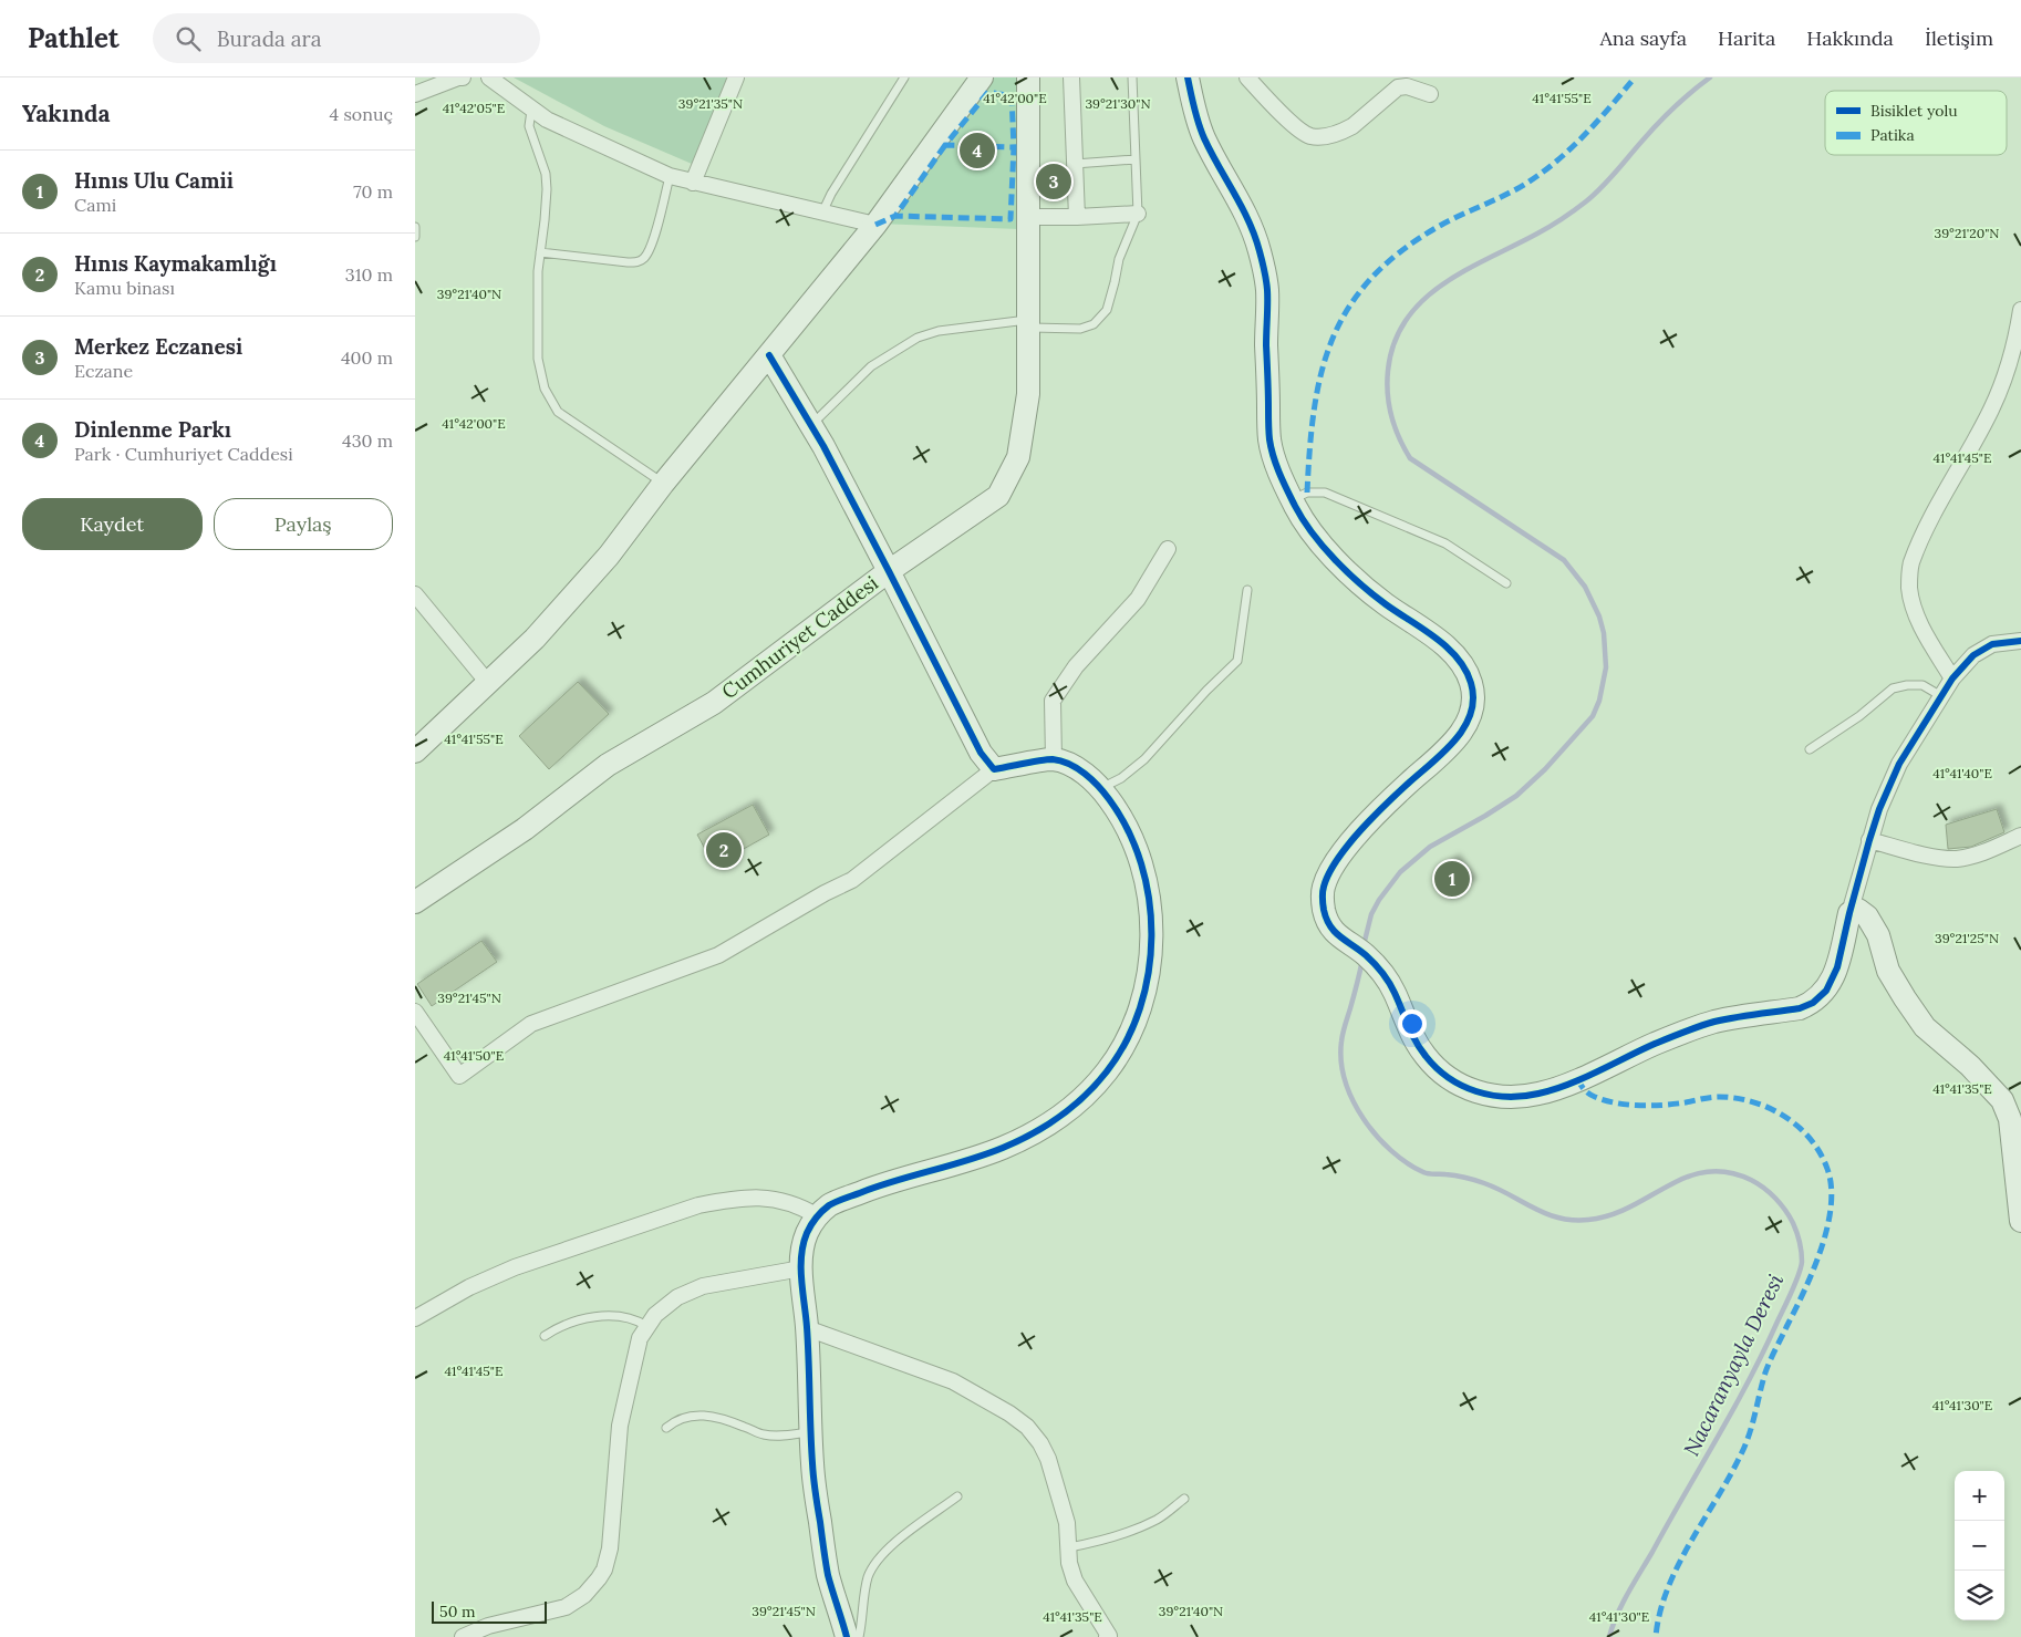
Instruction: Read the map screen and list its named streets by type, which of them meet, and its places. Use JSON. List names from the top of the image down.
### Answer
{
  "streets": {
    "street": ["Cumhuriyet Caddesi"]
  },
  "water": ["Nacaranyayla Deresi"],
  "legend": ["Bisiklet yolu", "Patika"],
  "scale_bar": "50 m",
  "page": {
    "header": "Pathlet",
    "search": "Burada ara",
    "nav": [
      "Ana sayfa",
      "Harita",
      "Hakkında",
      "İletişim"
    ],
    "heading": ["Yakında", "4 sonuç"],
    "pins": [
      "4",
      "3",
      "2",
      "1"
    ],
    "list": [
      {
        "mark": "1",
        "name": "Hınıs Ulu Camii",
        "note": "Cami",
        "value": "70 m"
      },
      {
        "mark": "2",
        "name": "Hınıs Kaymakamlığı",
        "note": "Kamu binası",
        "value": "310 m"
      },
      {
        "mark": "3",
        "name": "Merkez Eczanesi",
        "note": "Eczane",
        "value": "400 m"
      },
      {
        "mark": "4",
        "name": "Dinlenme Parkı",
        "note": "Park · Cumhuriyet Caddesi",
        "value": "430 m"
      }
    ],
    "buttons": ["Kaydet", "Paylaş"],
    "map_buttons": ["+", "−"],
    "scale": "50 m"
  },
  "coordinates": [
    "41°42'00\"E",
    "41°41'55\"E",
    "39°21'35\"N",
    "39°21'30\"N",
    "41°42'05\"E",
    "39°21'20\"N",
    "39°21'40\"N",
    "41°41'45\"E",
    "41°41'40\"E",
    "39°21'25\"N",
    "39°21'45\"N",
    "41°41'50\"E",
    "41°41'35\"E",
    "41°41'30\"E"
  ]
}
